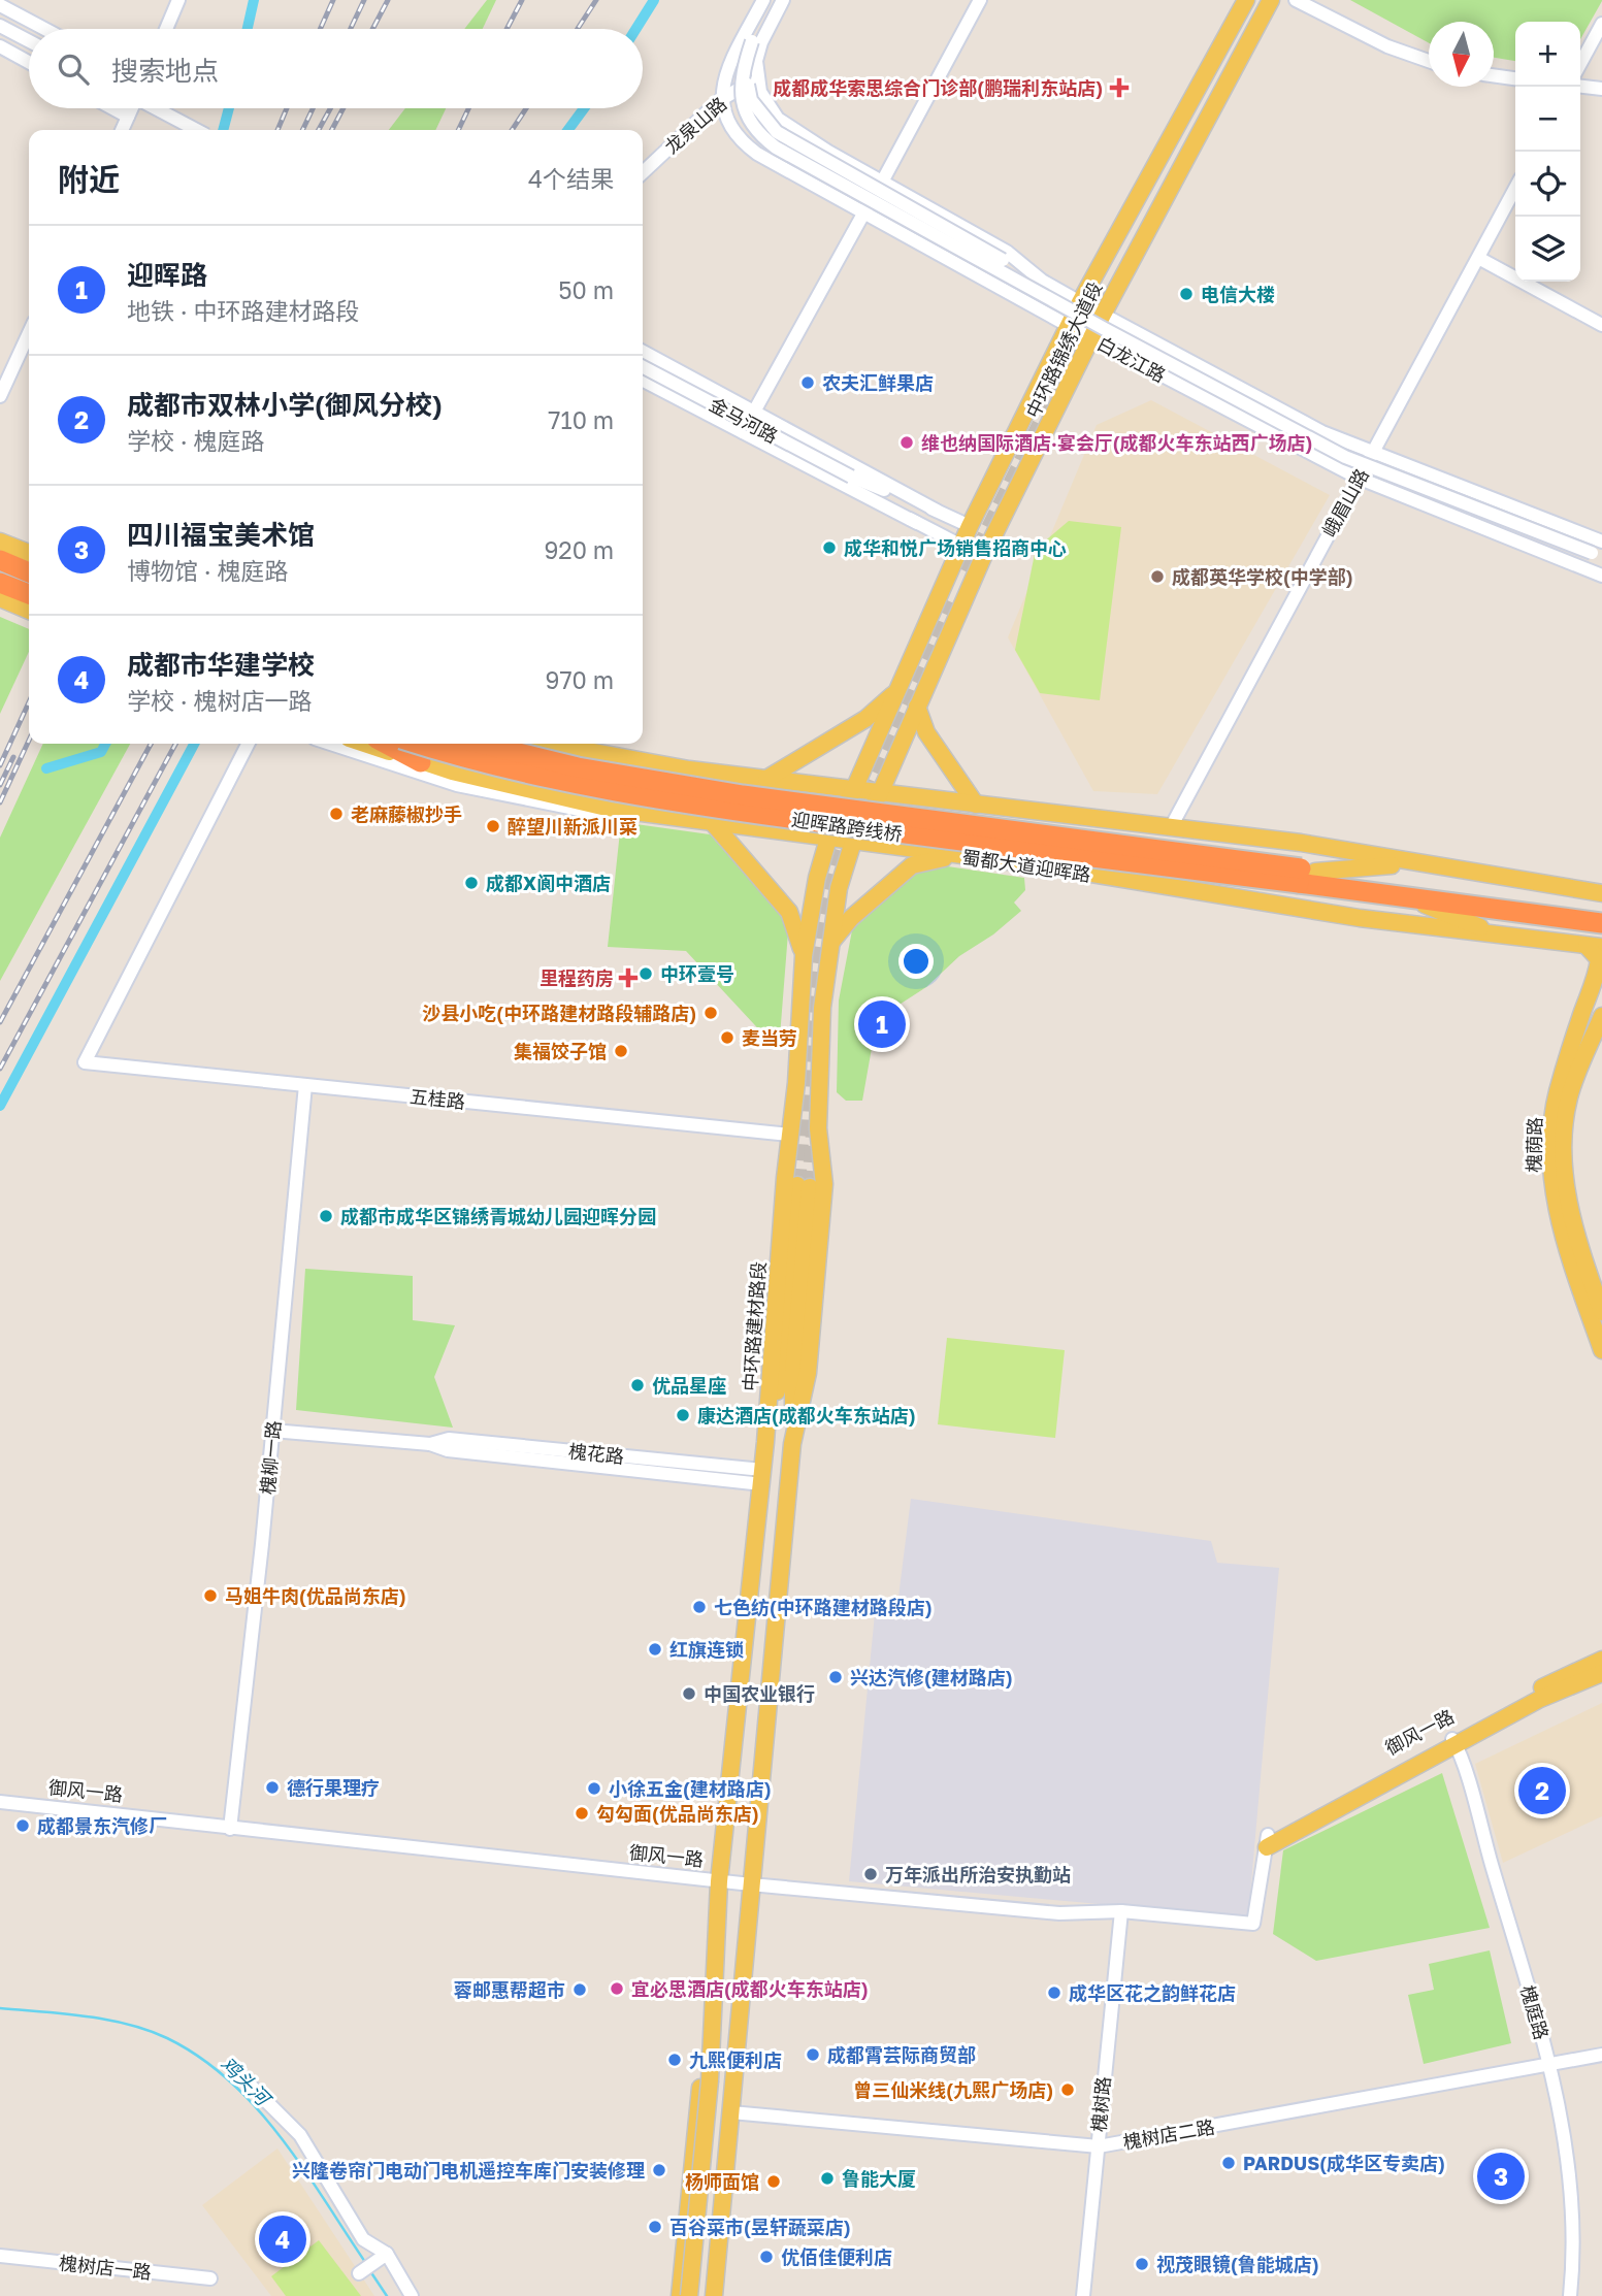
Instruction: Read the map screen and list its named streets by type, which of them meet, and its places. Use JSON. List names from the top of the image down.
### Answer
{
  "streets": {
    "highway": ["迎晖路跨线桥"],
    "main road": [
      "中环路锦绣大道段",
      "蜀都大道迎晖路",
      "槐荫路",
      "中环路建材路段",
      "御风一路"
    ],
    "street": [
      "龙泉山路",
      "白龙江路",
      "金马河路",
      "峨眉山路",
      "五桂路",
      "槐花路",
      "槐柳一路",
      "槐庭路",
      "槐树路",
      "槐树店二路",
      "槐树店一路"
    ]
  },
  "crossings": [
    ["龙泉山路", "白龙江路"],
    ["中环路锦绣大道段", "白龙江路"],
    ["中环路锦绣大道段", "蜀都大道迎晖路"],
    ["中环路锦绣大道段", "中环路建材路段"],
    ["白龙江路", "峨眉山路"],
    ["蜀都大道迎晖路", "槐荫路"],
    ["蜀都大道迎晖路", "中环路建材路段"],
    ["五桂路", "中环路建材路段"],
    ["五桂路", "槐柳一路"],
    ["中环路建材路段", "槐花路"],
    ["中环路建材路段", "御风一路"],
    ["槐花路", "槐柳一路"],
    ["槐柳一路", "御风一路"],
    ["御风一路", "槐庭路"],
    ["御风一路", "槐树路"],
    ["槐庭路", "槐树店二路"],
    ["槐树路", "槐树店二路"]
  ],
  "water": ["鸡头河"],
  "places": {
    "health": ["成都成华索思综合门诊部(鹏瑞利东站店)", "里程药房"],
    "other": [
      "电信大楼",
      "农夫汇鲜果店",
      "维也纳国际酒店·宴会厅(成都火车东站西广场店)",
      "成华和悦广场销售招商中心",
      "成都英华学校(中学部)",
      "老麻藤椒抄手",
      "醉望川新派川菜",
      "成都X阆中酒店",
      "中环壹号",
      "沙县小吃(中环路建材路段辅路店)",
      "麦当劳",
      "集福饺子馆",
      "成都市成华区锦绣青城幼儿园迎晖分园",
      "优品星座",
      "康达酒店(成都火车东站店)",
      "马姐牛肉(优品尚东店)",
      "七色纺(中环路建材路段店)",
      "红旗连锁",
      "兴达汽修(建材路店)",
      "中国农业银行",
      "德行果理疗",
      "小徐五金(建材路店)",
      "勾勾面(优品尚东店)",
      "成都景东汽修厂",
      "万年派出所治安执勤站",
      "宜必思酒店(成都火车东站店)",
      "蓉邮惠帮超市",
      "成华区花之韵鲜花店",
      "成都霄芸际商贸部",
      "九熙便利店",
      "曾三仙米线(九熙广场店)",
      "PARDUS(成华区专卖店)",
      "兴隆卷帘门电动门电机遥控车库门安装修理",
      "鲁能大厦",
      "杨师面馆",
      "百谷菜市(昱轩蔬菜店)",
      "优佰佳便利店",
      "视茂眼镜(鲁能城店)"
    ]
  },
  "north": "bottom",
  "page": {
    "map_buttons": ["+", "−"],
    "search": "搜索地点",
    "heading": ["附近", "4个结果"],
    "list": [
      {
        "mark": "1",
        "name": "迎晖路",
        "note": "地铁 · 中环路建材路段",
        "value": "50 m"
      },
      {
        "mark": "2",
        "name": "成都市双林小学(御风分校)",
        "note": "学校 · 槐庭路",
        "value": "710 m"
      },
      {
        "mark": "3",
        "name": "四川福宝美术馆",
        "note": "博物馆 · 槐庭路",
        "value": "920 m"
      },
      {
        "mark": "4",
        "name": "成都市华建学校",
        "note": "学校 · 槐树店一路",
        "value": "970 m"
      }
    ],
    "pins": [
      "1",
      "2",
      "3",
      "4"
    ]
  }
}
